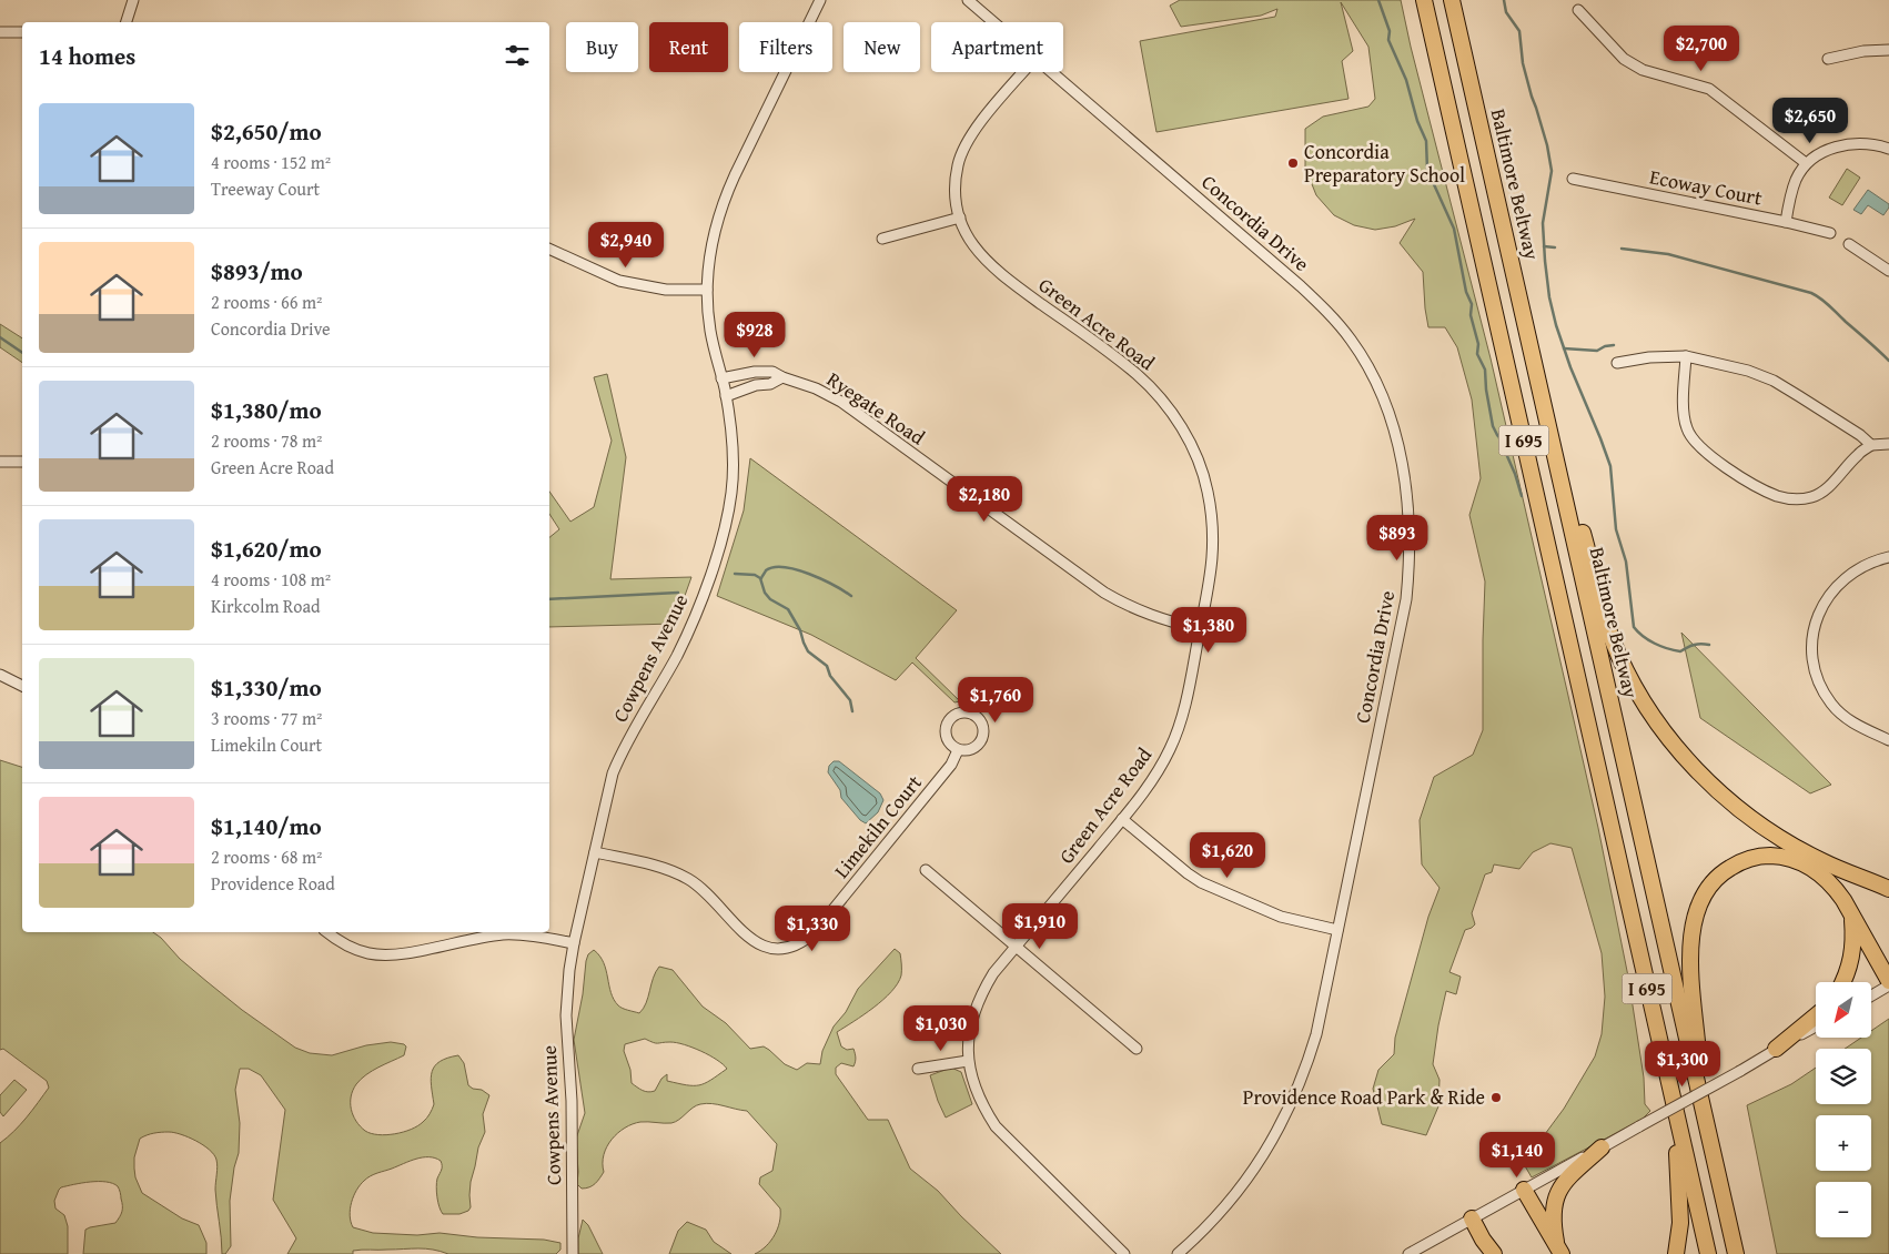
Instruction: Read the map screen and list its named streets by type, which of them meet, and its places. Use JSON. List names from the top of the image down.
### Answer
{
  "streets": {
    "highway": ["Baltimore Beltway", "I 695"],
    "street": [
      "Ecoway Court",
      "Concordia Drive",
      "Green Acre Road",
      "Ryegate Road",
      "Cowpens Avenue",
      "Limekiln Court"
    ]
  },
  "crossings": [
    ["Green Acre Road", "Ryegate Road"],
    ["Ryegate Road", "Cowpens Avenue"],
    ["Cowpens Avenue", "Limekiln Court"]
  ],
  "places": ["Concordia Preparatory School", "Providence Road Park & Ride"],
  "north": "bottom left",
  "page": {
    "chip": [
      "Buy",
      "Rent",
      "Filters",
      "New",
      "Apartment"
    ],
    "heading": "14 homes",
    "price": [
      "$2,700",
      "$2,650",
      "$2,940",
      "$928",
      "$2,180",
      "$893",
      "$1,380",
      "$1,760",
      "$1,620",
      "$1,910",
      "$1,330",
      "$1,030",
      "$1,300",
      "$1,140"
    ],
    "list": [
      {
        "name": "$2,650/mo",
        "note": "4 rooms · 152 m² · Treeway Court"
      },
      {
        "name": "$893/mo",
        "note": "2 rooms · 66 m² · Concordia Drive"
      },
      {
        "name": "$1,380/mo",
        "note": "2 rooms · 78 m² · Green Acre Road"
      },
      {
        "name": "$1,620/mo",
        "note": "4 rooms · 108 m² · Kirkcolm Road"
      },
      {
        "name": "$1,330/mo",
        "note": "3 rooms · 77 m² · Limekiln Court"
      },
      {
        "name": "$1,140/mo",
        "note": "2 rooms · 68 m² · Providence Road"
      }
    ],
    "map_buttons": ["+", "−"]
  }
}
